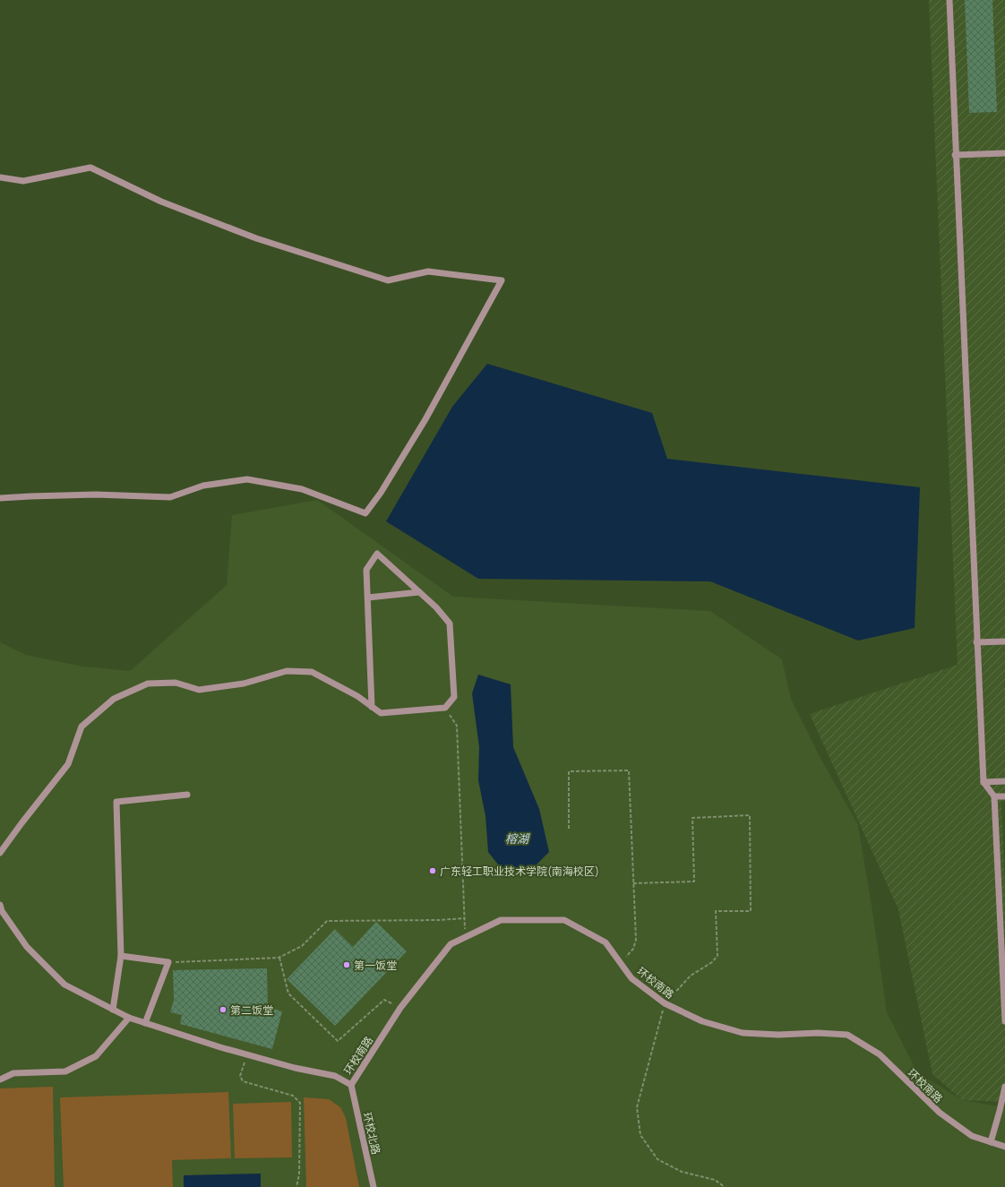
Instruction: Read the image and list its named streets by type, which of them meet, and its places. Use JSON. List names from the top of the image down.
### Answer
{
  "streets": {
    "street": ["环校南路", "环校北路"]
  },
  "crossings": [
    ["环校南路", "环校北路"]
  ],
  "water": ["榕湖"],
  "places": ["广东轻工职业技术学院(南海校区)", "第一饭堂", "第二饭堂"]
}
